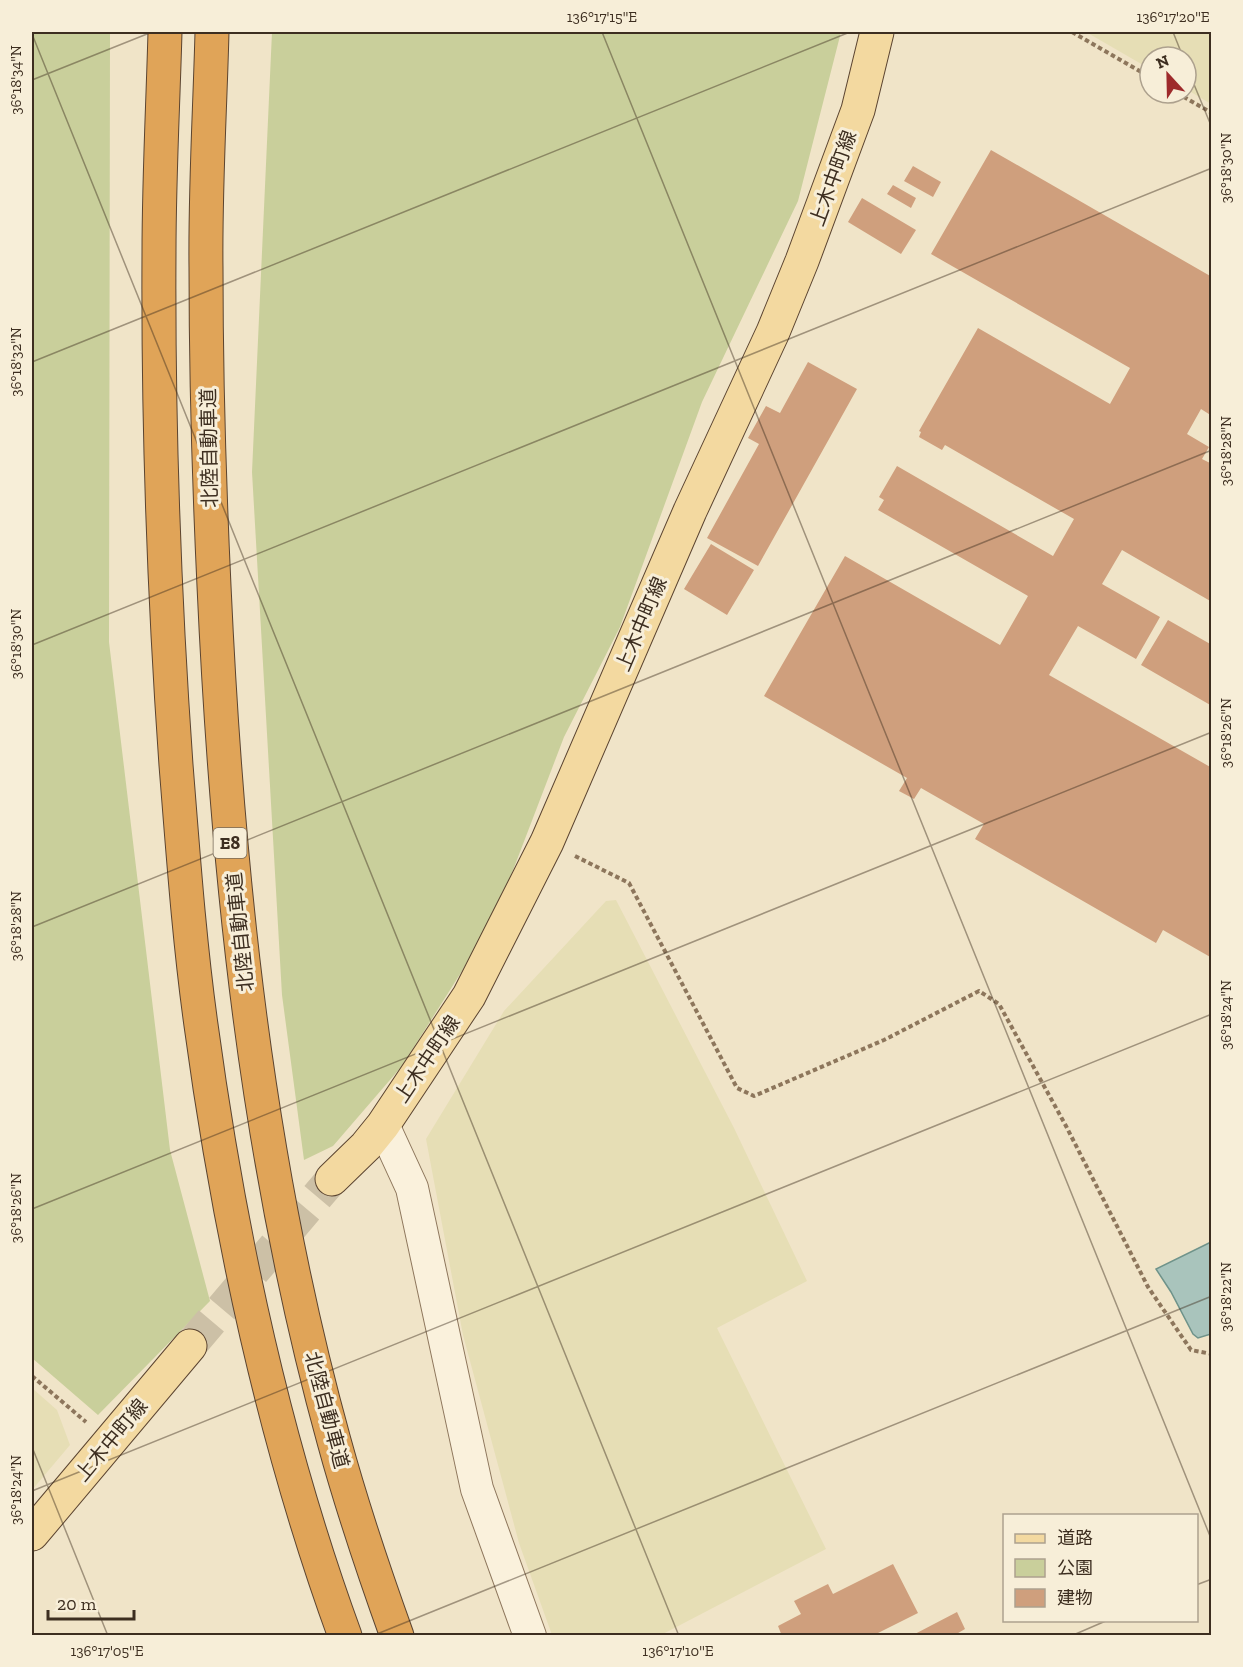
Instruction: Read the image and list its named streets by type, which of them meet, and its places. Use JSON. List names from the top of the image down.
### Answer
{
  "streets": {
    "highway": ["北陸自動車道", "E8"],
    "main road": ["上木中町線"]
  },
  "legend": ["道路", "公園", "建物"],
  "scale_bar": "20 m",
  "north": "top",
  "coordinates": [
    "136°17'15\"E",
    "136°17'20\"E",
    "36°18'34\"N",
    "36°18'30\"N",
    "36°18'32\"N",
    "36°18'28\"N",
    "36°18'26\"N",
    "36°18'24\"N",
    "36°18'22\"N",
    "136°17'05\"E",
    "136°17'10\"E"
  ]
}
